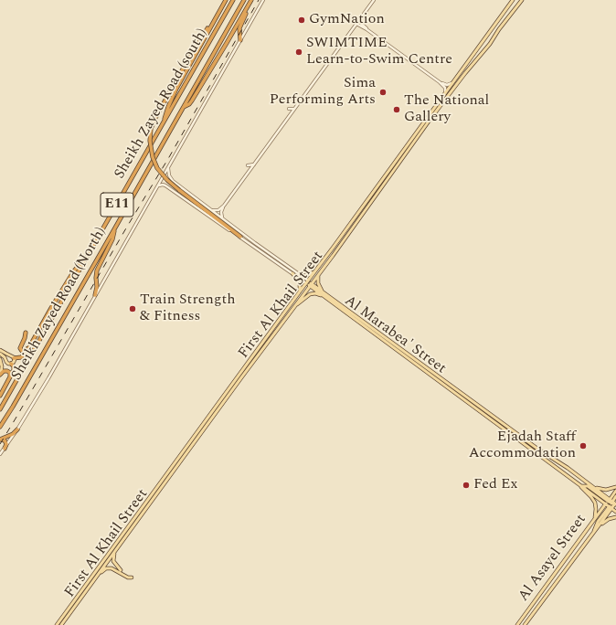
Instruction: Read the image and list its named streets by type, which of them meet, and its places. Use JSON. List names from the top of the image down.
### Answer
{
  "streets": {
    "highway": ["Sheikh Zayed Road (south)", "E11", "Sheikh Zayed Road (North)"],
    "main road": ["First Al Khail Street", "Al Marabea' Street", "Al Asayel Street"]
  },
  "crossings": [
    ["First Al Khail Street", "Al Marabea' Street"],
    ["Al Marabea' Street", "Al Asayel Street"]
  ],
  "places": [
    "GymNation",
    "SWIMTIME Learn-to-Swim Centre",
    "Sima Performing Arts",
    "The National Gallery",
    "Train Strength & Fitness",
    "Ejadah Staff Accommodation",
    "Fed Ex"
  ]
}
